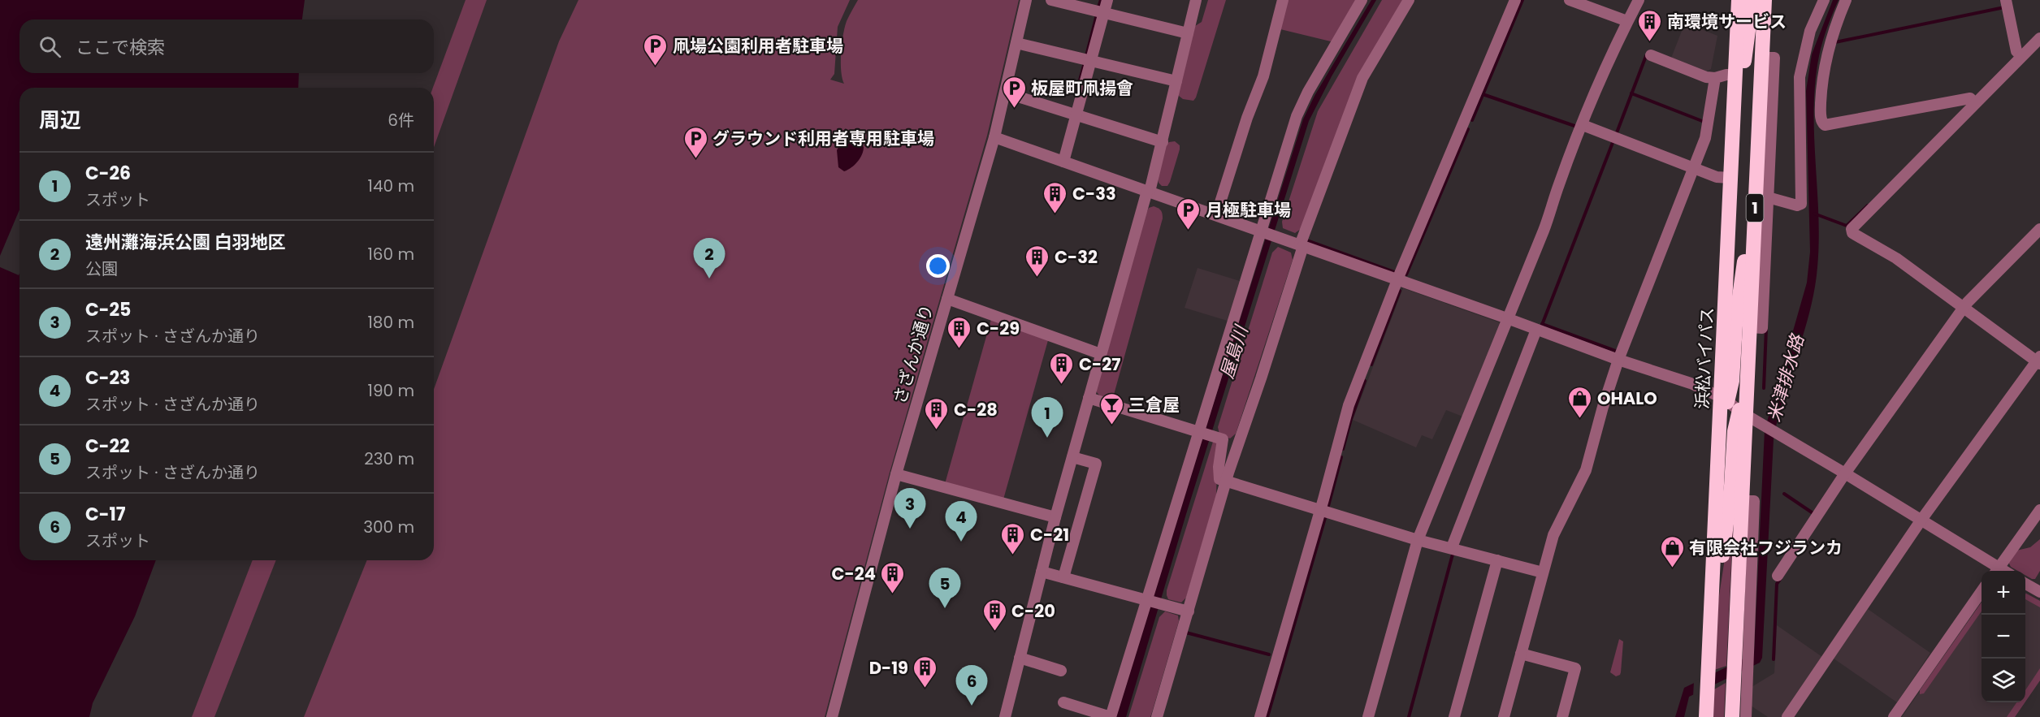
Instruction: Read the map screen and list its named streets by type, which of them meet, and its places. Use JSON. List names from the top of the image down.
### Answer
{
  "streets": {
    "highway": ["1", "浜松バイパス"],
    "street": ["さざんか通り"]
  },
  "water": ["屋島川", "米津排水路"],
  "places": {
    "building": [
      "南環境サービス",
      "C-33",
      "C-32",
      "C-29",
      "C-27",
      "C-28",
      "C-21",
      "C-24",
      "C-20",
      "D-19"
    ],
    "parking": [
      "凧場公園利用者駐車場",
      "板屋町凧揚會",
      "グラウンド利用者専用駐車場",
      "月極駐車場"
    ],
    "shop": ["OHALO", "有限会社フジランカ"],
    "bar": ["三倉屋"]
  },
  "page": {
    "search": "ここで検索",
    "heading": ["周辺", "6件"],
    "list": [
      {
        "mark": "1",
        "name": "C-26",
        "note": "スポット",
        "value": "140 m"
      },
      {
        "mark": "2",
        "name": "遠州灘海浜公園 白羽地区",
        "note": "公園",
        "value": "160 m"
      },
      {
        "mark": "3",
        "name": "C-25",
        "note": "スポット · さざんか通り",
        "value": "180 m"
      },
      {
        "mark": "4",
        "name": "C-23",
        "note": "スポット · さざんか通り",
        "value": "190 m"
      },
      {
        "mark": "5",
        "name": "C-22",
        "note": "スポット · さざんか通り",
        "value": "230 m"
      },
      {
        "mark": "6",
        "name": "C-17",
        "note": "スポット",
        "value": "300 m"
      }
    ],
    "pins": [
      "2",
      "1",
      "3",
      "4",
      "5",
      "6"
    ],
    "map_buttons": ["+", "−"]
  }
}
